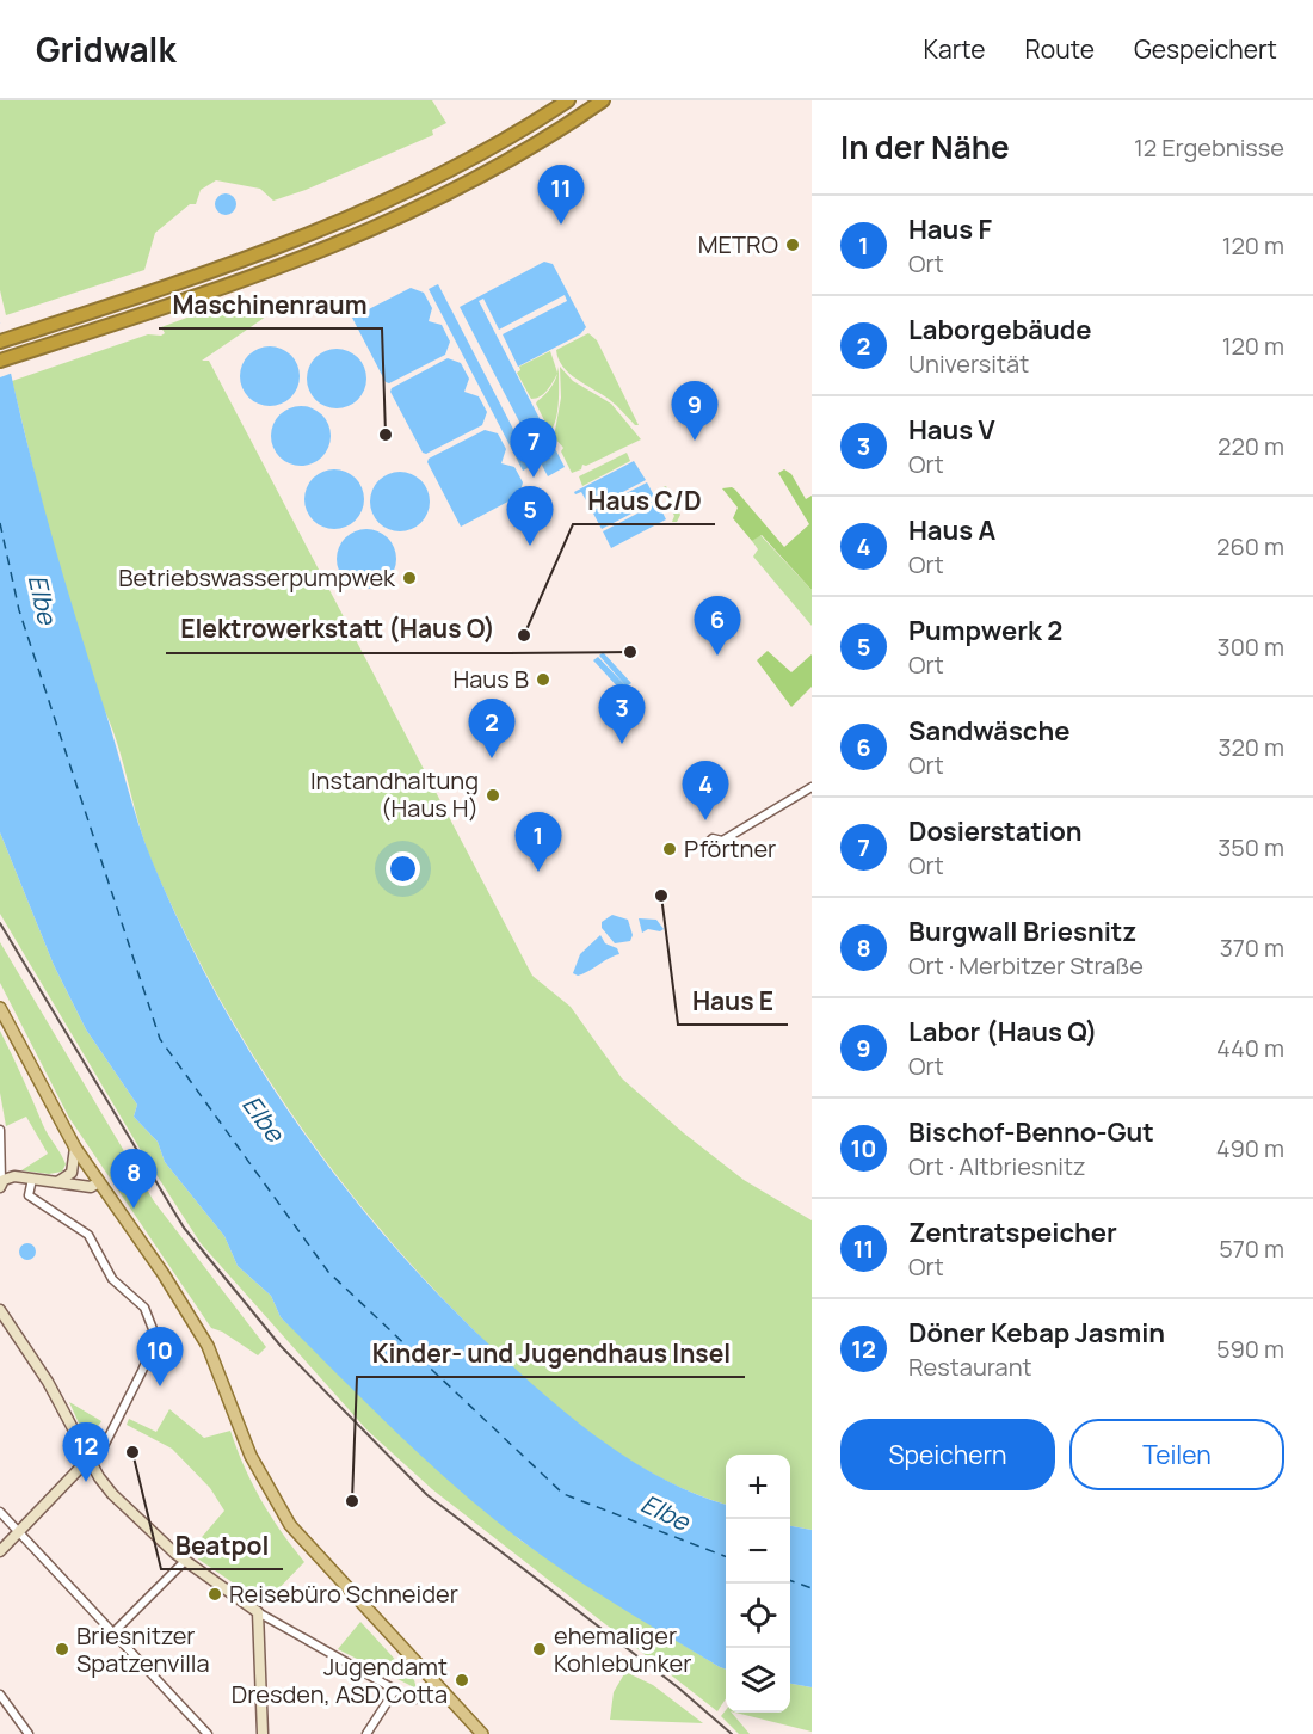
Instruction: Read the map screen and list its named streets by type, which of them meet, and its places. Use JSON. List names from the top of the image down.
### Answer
{
  "water": ["Elbe"],
  "places": [
    "METRO",
    "Maschinenraum",
    "Betriebswasserpumpwek",
    "Haus C/D",
    "Elektrowerkstatt (Haus O)",
    "Haus B",
    "Instandhaltung (Haus H)",
    "Pförtner",
    "Haus E",
    "Beatpol",
    "Kinder- und Jugendhaus Insel",
    "Reisebüro Schneider",
    "Briesnitzer Spatzenvilla",
    "ehemaliger Kohlebunker",
    "Jugendamt Dresden, ASD Cotta"
  ],
  "page": {
    "header": "Gridwalk",
    "nav": ["Karte", "Route", "Gespeichert"],
    "heading": ["In der Nähe", "12 Ergebnisse"],
    "pins": [
      "11",
      "9",
      "7",
      "5",
      "6",
      "3",
      "2",
      "4",
      "1",
      "8",
      "10",
      "12"
    ],
    "list": [
      {
        "mark": "1",
        "name": "Haus F",
        "note": "Ort",
        "value": "120 m"
      },
      {
        "mark": "2",
        "name": "Laborgebäude",
        "note": "Universität",
        "value": "120 m"
      },
      {
        "mark": "3",
        "name": "Haus V",
        "note": "Ort",
        "value": "220 m"
      },
      {
        "mark": "4",
        "name": "Haus A",
        "note": "Ort",
        "value": "260 m"
      },
      {
        "mark": "5",
        "name": "Pumpwerk 2",
        "note": "Ort",
        "value": "300 m"
      },
      {
        "mark": "6",
        "name": "Sandwäsche",
        "note": "Ort",
        "value": "320 m"
      },
      {
        "mark": "7",
        "name": "Dosierstation",
        "note": "Ort",
        "value": "350 m"
      },
      {
        "mark": "8",
        "name": "Burgwall Briesnitz",
        "note": "Ort · Merbitzer Straße",
        "value": "370 m"
      },
      {
        "mark": "9",
        "name": "Labor (Haus Q)",
        "note": "Ort",
        "value": "440 m"
      },
      {
        "mark": "10",
        "name": "Bischof-Benno-Gut",
        "note": "Ort · Altbriesnitz",
        "value": "490 m"
      },
      {
        "mark": "11",
        "name": "Zentratspeicher",
        "note": "Ort",
        "value": "570 m"
      },
      {
        "mark": "12",
        "name": "Döner Kebap Jasmin",
        "note": "Restaurant",
        "value": "590 m"
      }
    ],
    "buttons": ["Speichern", "Teilen"],
    "map_buttons": ["+", "−"]
  }
}
